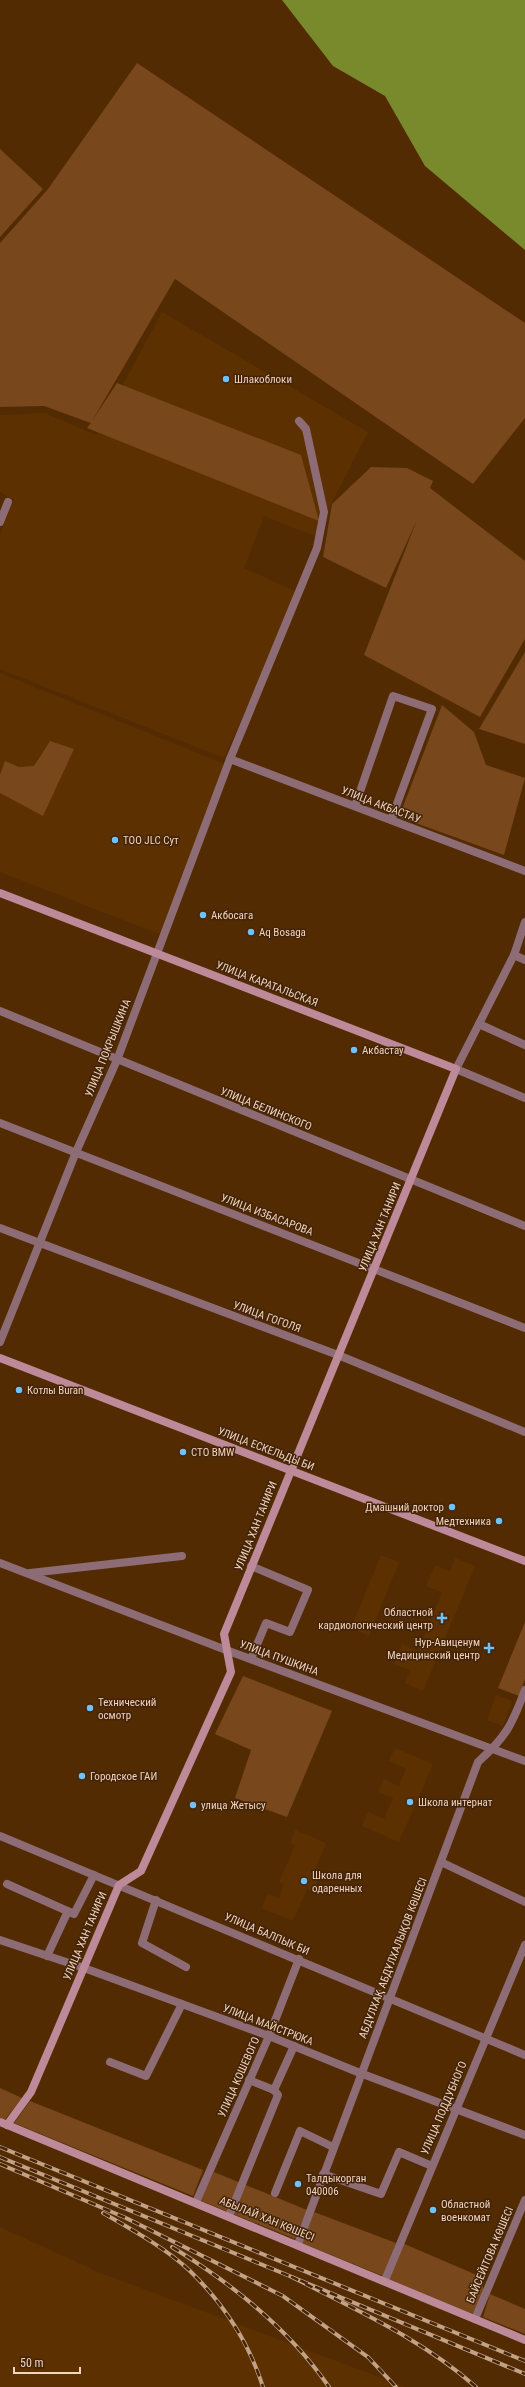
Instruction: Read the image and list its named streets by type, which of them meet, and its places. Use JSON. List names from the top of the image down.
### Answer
{
  "streets": {
    "street": [
      "УЛИЦА АКБАСТАУ",
      "УЛИЦА КАРАТАЛЬСКАЯ",
      "УЛИЦА ПОКРЫШКИНА",
      "УЛИЦА БЕЛИНСКОГО",
      "УЛИЦА ИЗБАСАРОВА",
      "УЛИЦА ХАН ТАНИРИ",
      "УЛИЦА ГОГОЛЯ",
      "УЛИЦА ЕСКЕЛЬДЫ БИ",
      "УЛИЦА ПУШКИНА",
      "УЛИЦА БАЛПЫК БИ",
      "АБДҰЛХАҚ АБДҰЛХАЛЫҚОВ КӨШЕСІ",
      "УЛИЦА МАЙСТРЮКА",
      "УЛИЦА КОШЕВОГО",
      "УЛИЦА ПОДДУБНОГО",
      "АБЫЛАЙ ХАН КӨШЕСІ",
      "БАЙСЕЙІТОВА КӨШЕСІ"
    ]
  },
  "crossings": [
    ["УЛИЦА АКБАСТАУ", "УЛИЦА ПОКРЫШКИНА"],
    ["УЛИЦА КАРАТАЛЬСКАЯ", "УЛИЦА ПОКРЫШКИНА"],
    ["УЛИЦА КАРАТАЛЬСКАЯ", "УЛИЦА ХАН ТАНИРИ"],
    ["УЛИЦА ПОКРЫШКИНА", "УЛИЦА БЕЛИНСКОГО"],
    ["УЛИЦА ПОКРЫШКИНА", "УЛИЦА ИЗБАСАРОВА"],
    ["УЛИЦА ПОКРЫШКИНА", "УЛИЦА ГОГОЛЯ"],
    ["УЛИЦА БЕЛИНСКОГО", "УЛИЦА ХАН ТАНИРИ"],
    ["УЛИЦА ИЗБАСАРОВА", "УЛИЦА ХАН ТАНИРИ"],
    ["УЛИЦА ХАН ТАНИРИ", "УЛИЦА ГОГОЛЯ"],
    ["УЛИЦА ХАН ТАНИРИ", "УЛИЦА ЕСКЕЛЬДЫ БИ"],
    ["УЛИЦА ХАН ТАНИРИ", "УЛИЦА ПУШКИНА"],
    ["УЛИЦА ХАН ТАНИРИ", "УЛИЦА БАЛПЫК БИ"],
    ["УЛИЦА ХАН ТАНИРИ", "УЛИЦА МАЙСТРЮКА"],
    ["УЛИЦА ХАН ТАНИРИ", "АБЫЛАЙ ХАН КӨШЕСІ"],
    ["УЛИЦА ПУШКИНА", "АБДҰЛХАҚ АБДҰЛХАЛЫҚОВ КӨШЕСІ"],
    ["УЛИЦА БАЛПЫК БИ", "АБДҰЛХАҚ АБДҰЛХАЛЫҚОВ КӨШЕСІ"],
    ["УЛИЦА БАЛПЫК БИ", "УЛИЦА КОШЕВОГО"],
    ["УЛИЦА БАЛПЫК БИ", "УЛИЦА ПОДДУБНОГО"],
    ["АБДҰЛХАҚ АБДҰЛХАЛЫҚОВ КӨШЕСІ", "УЛИЦА МАЙСТРЮКА"],
    ["АБДҰЛХАҚ АБДҰЛХАЛЫҚОВ КӨШЕСІ", "АБЫЛАЙ ХАН КӨШЕСІ"],
    ["УЛИЦА МАЙСТРЮКА", "УЛИЦА КОШЕВОГО"],
    ["УЛИЦА МАЙСТРЮКА", "УЛИЦА ПОДДУБНОГО"],
    ["УЛИЦА КОШЕВОГО", "АБЫЛАЙ ХАН КӨШЕСІ"],
    ["УЛИЦА ПОДДУБНОГО", "АБЫЛАЙ ХАН КӨШЕСІ"],
    ["АБЫЛАЙ ХАН КӨШЕСІ", "БАЙСЕЙІТОВА КӨШЕСІ"]
  ],
  "places": {
    "other": [
      "Шлакоблоки",
      "ТОО JLC Сут",
      "Акбосага",
      "Aq Bosaga",
      "Акбастау",
      "Котлы Buran",
      "СТО BMW",
      "Дмашний доктор",
      "Медтехника",
      "Технический осмотр",
      "Городское ГАИ",
      "Школа интернат",
      "улица Жетысу",
      "Школа для одаренных",
      "Талдыкорган 040006",
      "Областной военкомат"
    ],
    "health": ["Областной кардиологический центр", "Нур-Авиценум Медицинский центр"]
  },
  "scale_bar": "50 m"
}
